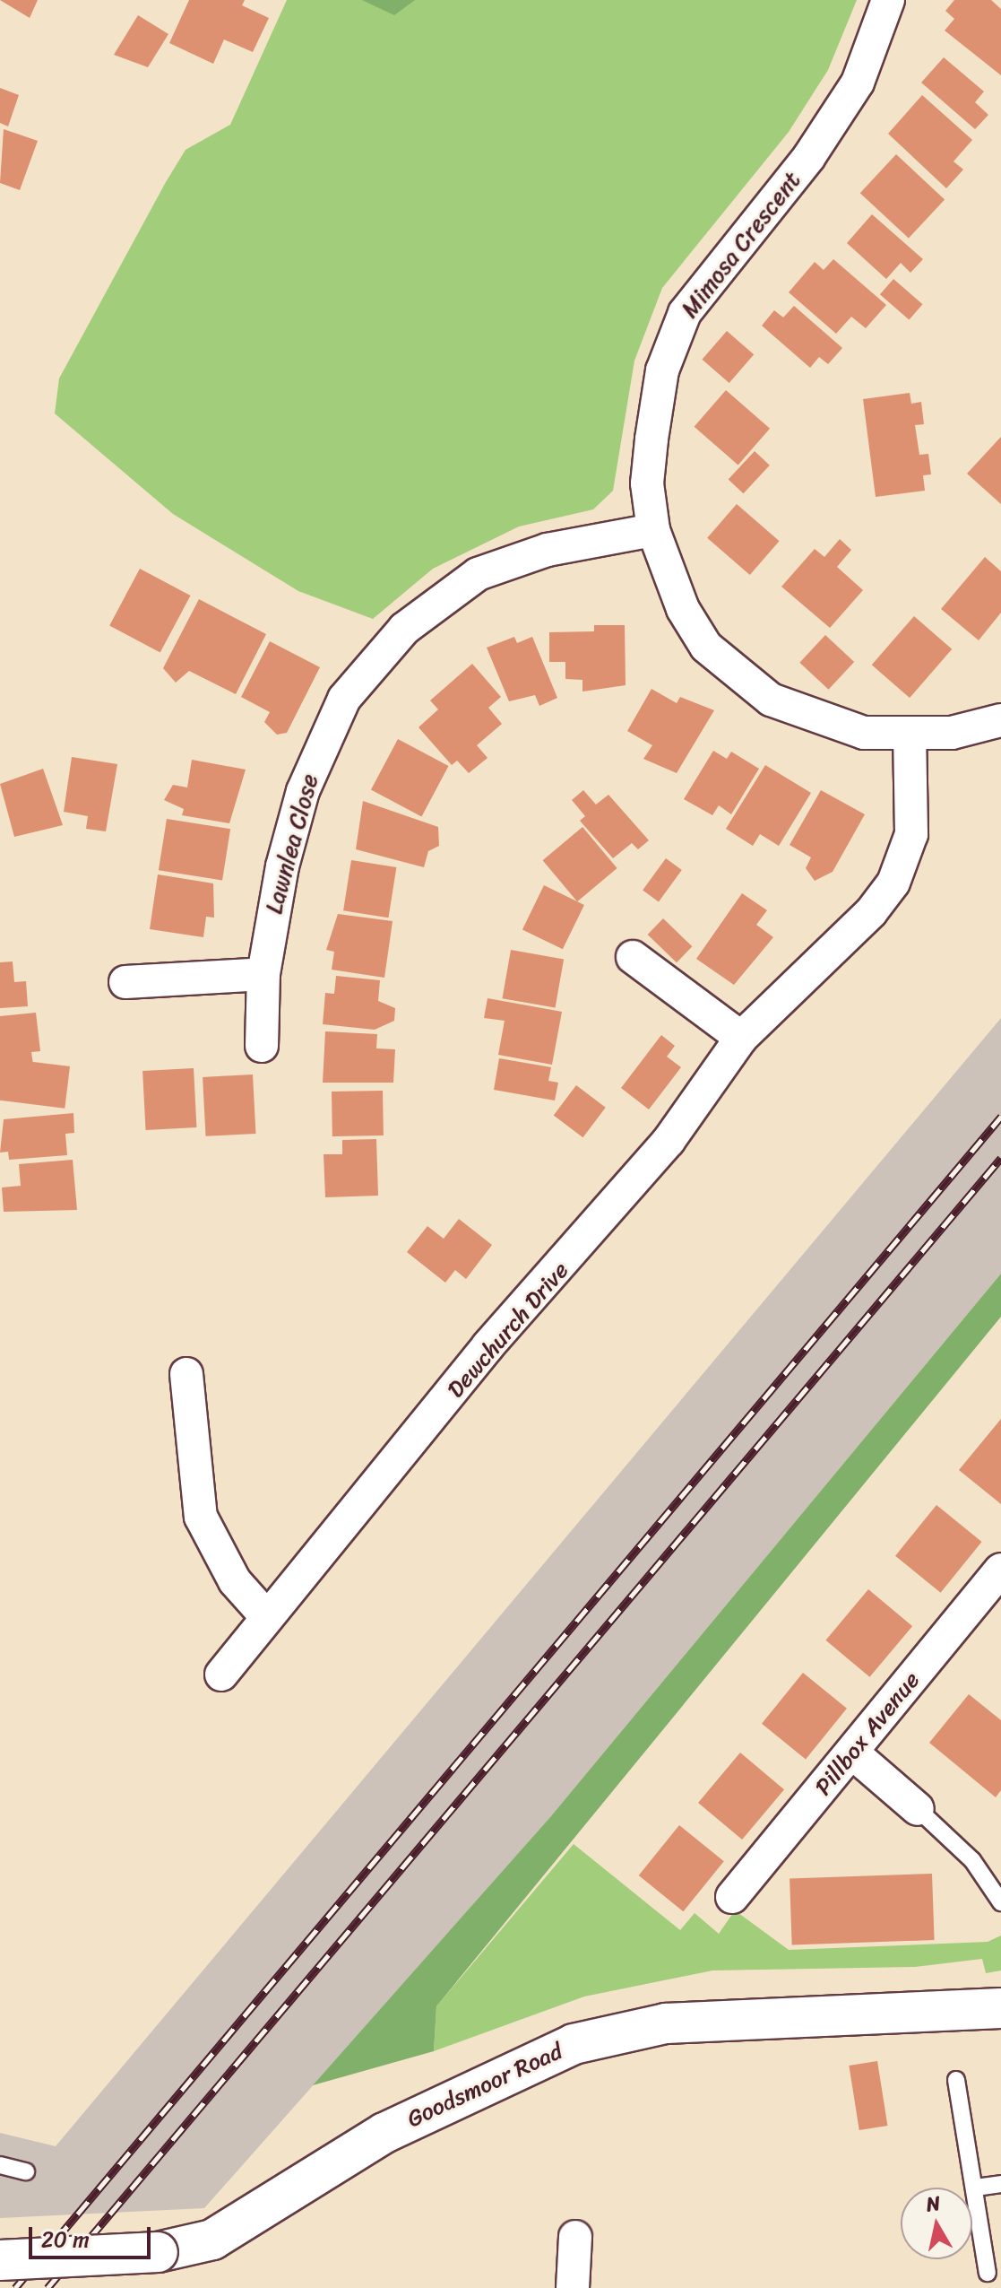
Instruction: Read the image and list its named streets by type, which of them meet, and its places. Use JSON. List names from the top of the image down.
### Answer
{
  "streets": {
    "street": [
      "Mimosa Crescent",
      "Lawnlea Close",
      "Dewchurch Drive",
      "Pillbox Avenue",
      "Goodsmoor Road"
    ]
  },
  "crossings": [
    ["Mimosa Crescent", "Lawnlea Close"],
    ["Mimosa Crescent", "Dewchurch Drive"]
  ],
  "scale_bar": "20 m",
  "north": "top"
}
